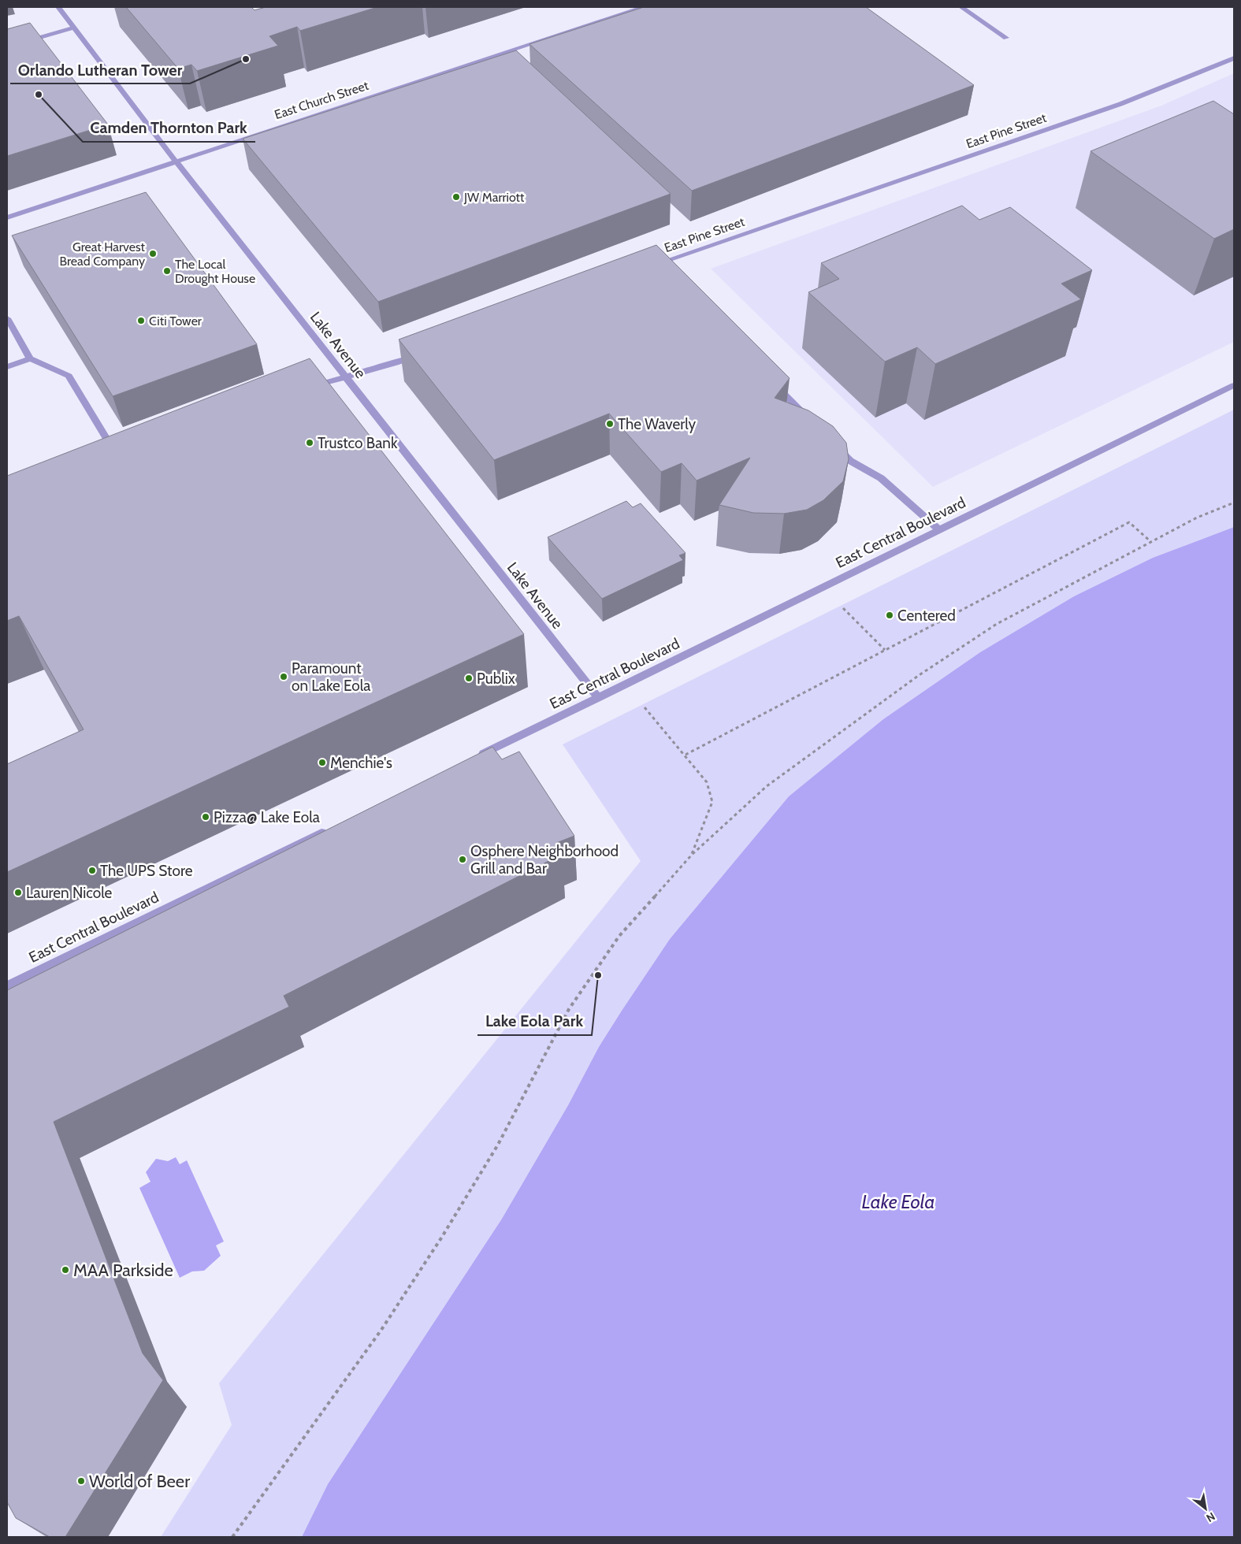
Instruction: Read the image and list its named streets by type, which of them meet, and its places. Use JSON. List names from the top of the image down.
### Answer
{
  "streets": {
    "street": [
      "East Church Street",
      "East Pine Street",
      "Lake Avenue",
      "East Central Boulevard"
    ]
  },
  "crossings": [
    ["East Church Street", "Lake Avenue"],
    ["Lake Avenue", "East Central Boulevard"]
  ],
  "water": ["Lake Eola"],
  "places": [
    "Orlando Lutheran Tower",
    "Camden Thornton Park",
    "JW Marriott",
    "Great Harvest Bread Company",
    "The Local Drought House",
    "Citi Tower",
    "The Waverly",
    "Trustco Bank",
    "Centered",
    "Paramount on Lake Eola",
    "Publix",
    "Menchie's",
    "Pizza@ Lake Eola",
    "Osphere Neighborhood Grill and Bar",
    "The UPS Store",
    "Lauren Nicole",
    "Lake Eola Park",
    "MAA Parkside",
    "World of Beer"
  ],
  "north": "bottom right"
}
